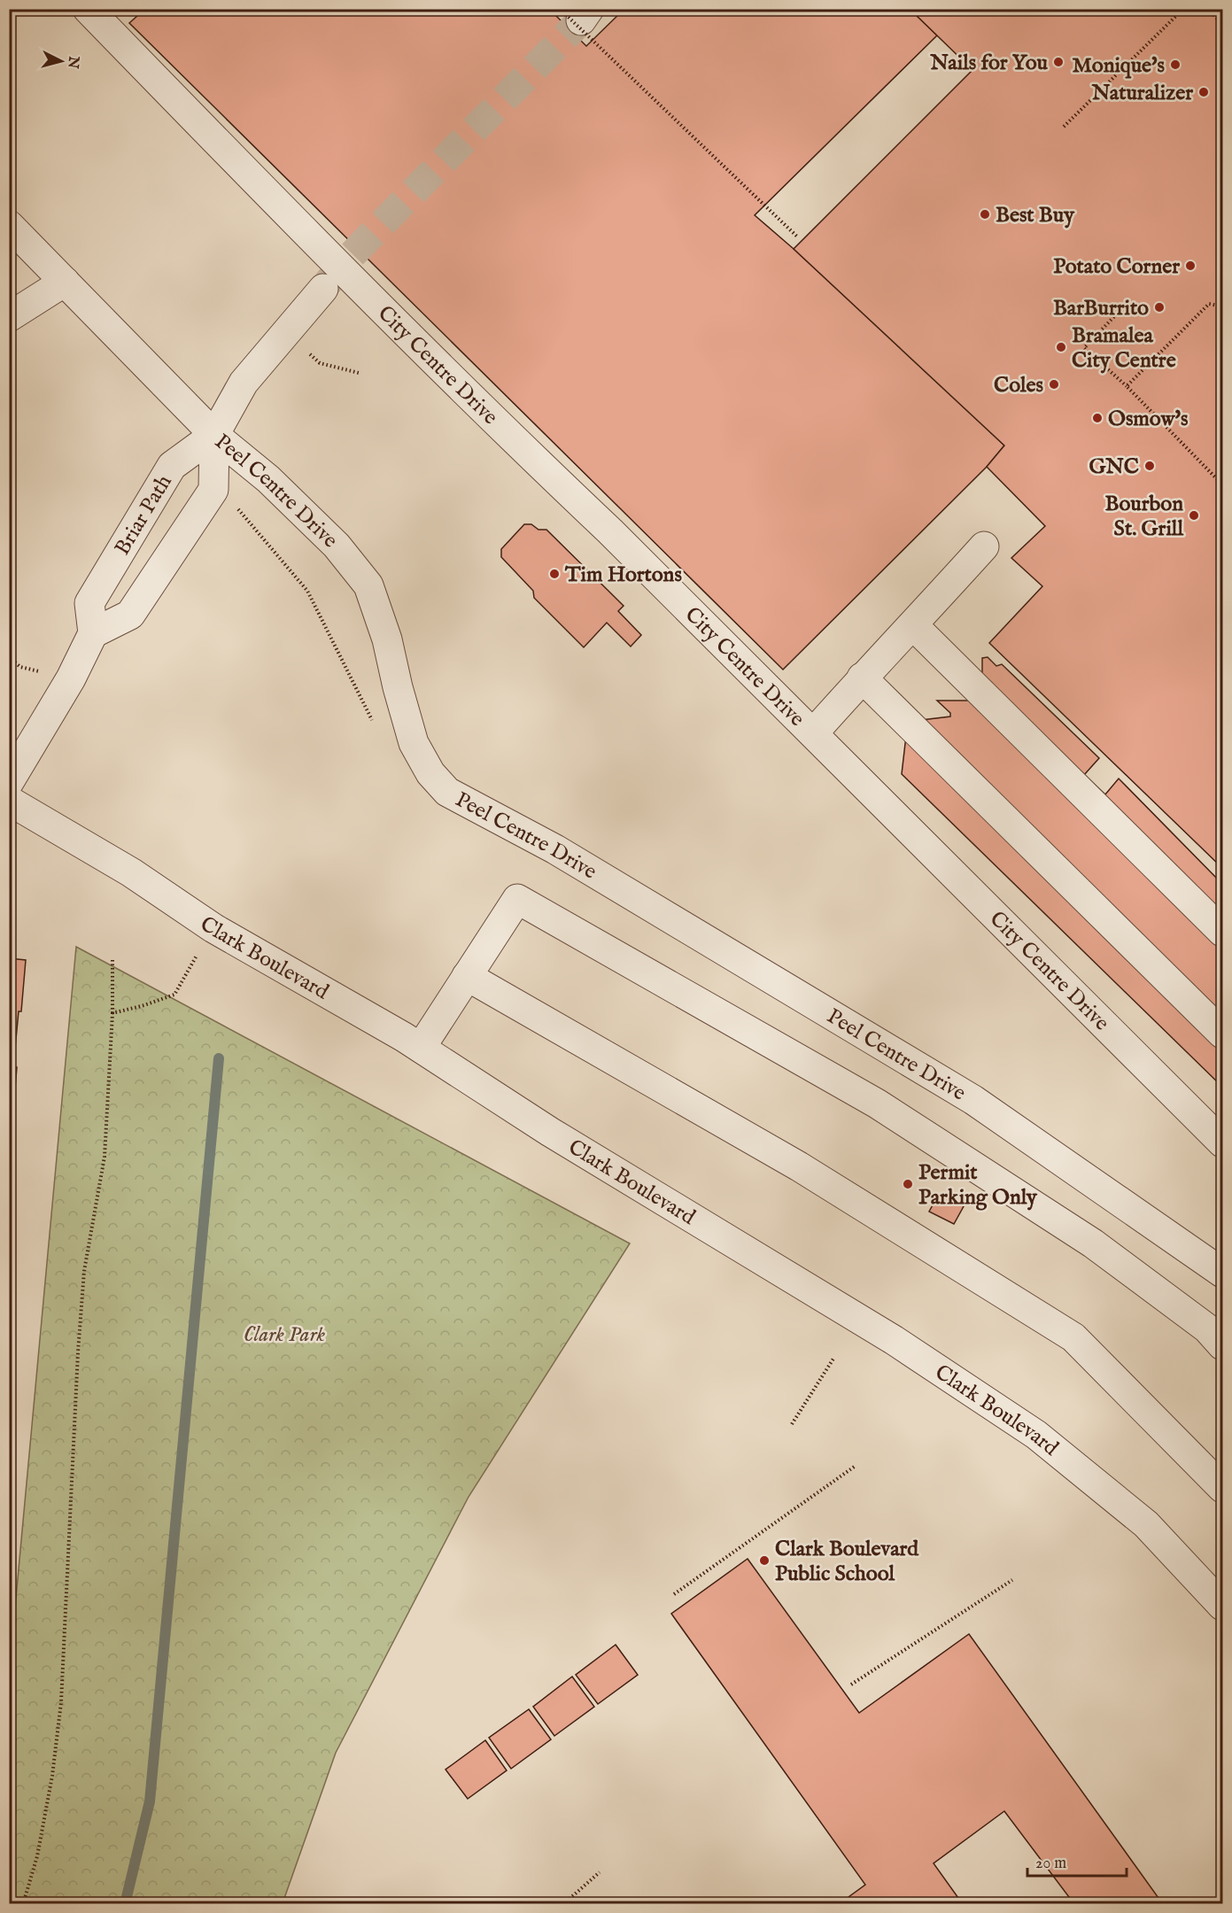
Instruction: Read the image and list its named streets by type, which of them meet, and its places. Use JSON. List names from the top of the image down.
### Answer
{
  "streets": {
    "street": [
      "City Centre Drive",
      "Peel Centre Drive",
      "Briar Path",
      "Clark Boulevard"
    ]
  },
  "crossings": [
    ["Peel Centre Drive", "Briar Path"]
  ],
  "parks": ["Clark Park"],
  "places": [
    "Nails for You",
    "Monique's",
    "Naturalizer",
    "Best Buy",
    "Potato Corner",
    "BarBurrito",
    "Bramalea City Centre",
    "Coles",
    "Osmow's",
    "GNC",
    "Bourbon St. Grill",
    "Tim Hortons",
    "Permit Parking Only",
    "Clark Boulevard Public School"
  ],
  "scale_bar": "20 m",
  "north": "right"
}
